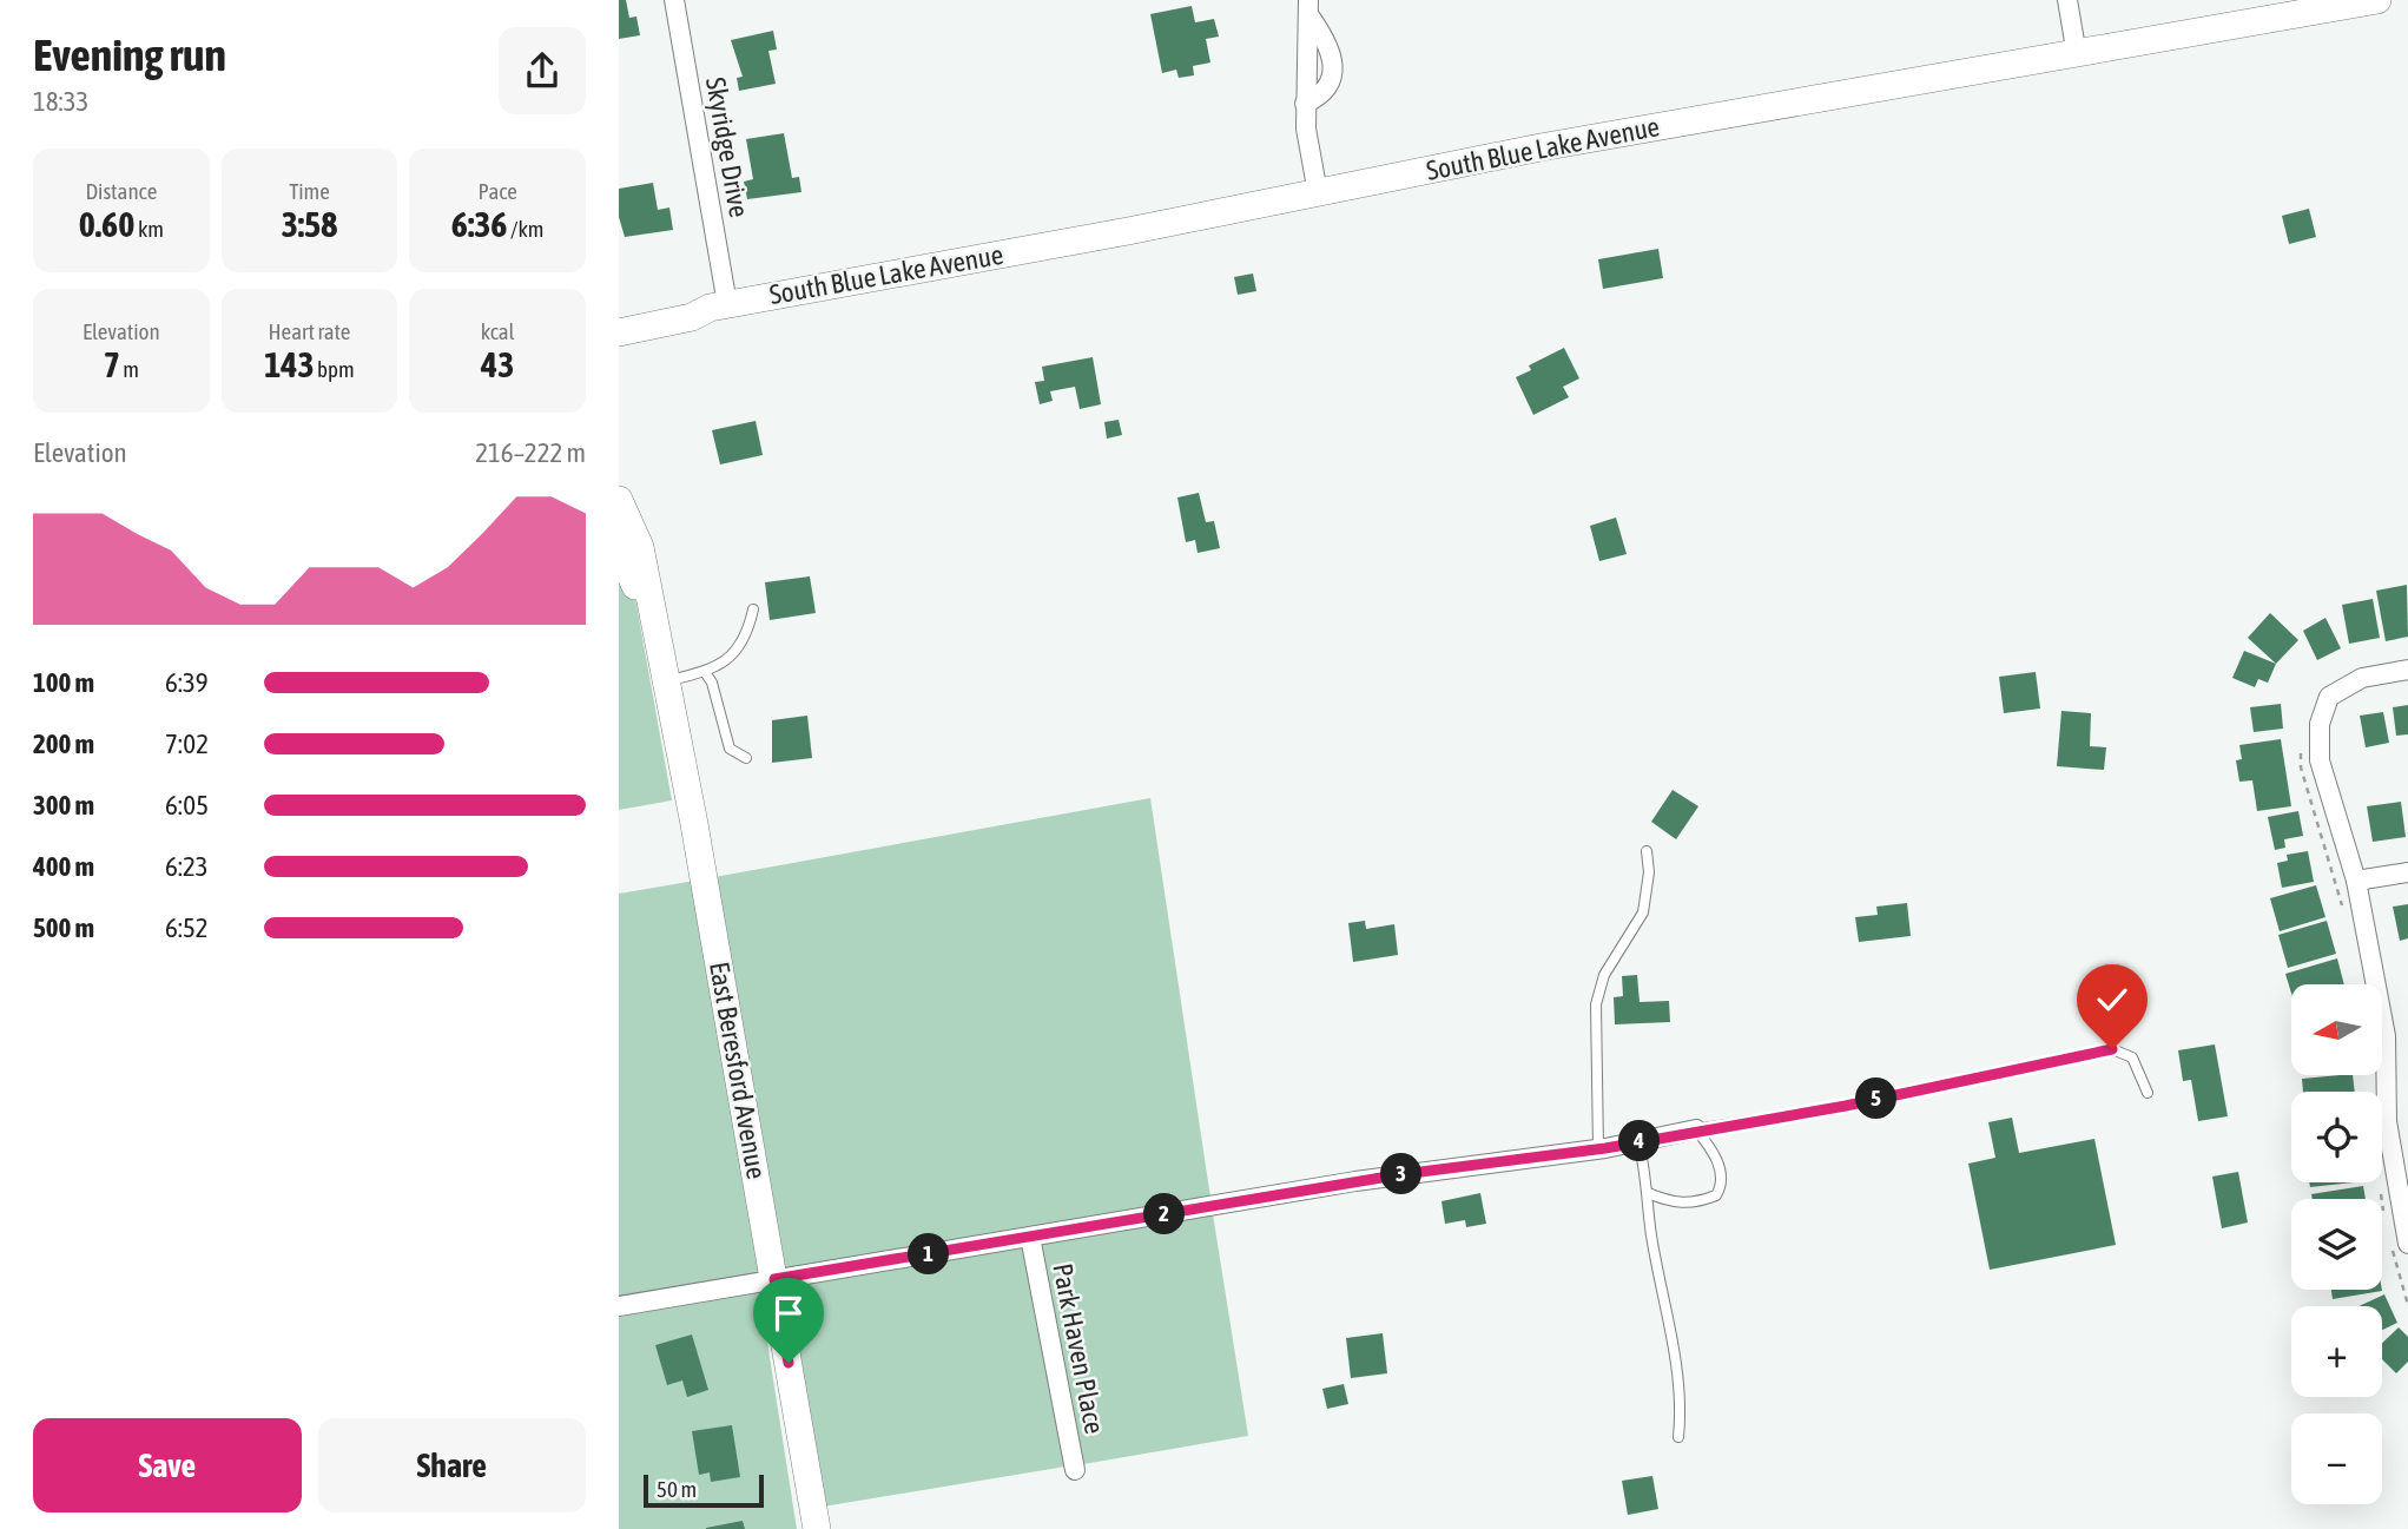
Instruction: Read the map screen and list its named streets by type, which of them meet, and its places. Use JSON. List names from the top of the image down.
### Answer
{
  "streets": {
    "main road": ["South Blue Lake Avenue", "East Beresford Avenue"],
    "street": ["Skyridge Drive", "Park Haven Place"]
  },
  "crossings": [
    ["Skyridge Drive", "South Blue Lake Avenue"]
  ],
  "scale_bar": "50 m",
  "north": "left",
  "page": {
    "heading": ["Evening run", "18:33"],
    "stats": [
      ["Distance", "0.60 km"],
      ["Time", "3:58"],
      ["Pace", "6:36 /km"],
      ["Elevation", "7 m"],
      ["Heart rate", "143 bpm"],
      ["kcal", "43"]
    ],
    "chart": ["Elevation", "216–222 m"],
    "list": [
      {
        "name": "100 m",
        "note": "6:39"
      },
      {
        "name": "200 m",
        "note": "7:02"
      },
      {
        "name": "300 m",
        "note": "6:05"
      },
      {
        "name": "400 m",
        "note": "6:23"
      },
      {
        "name": "500 m",
        "note": "6:52"
      }
    ],
    "map_buttons": ["+", "−"],
    "pins": [
      "5",
      "4",
      "3",
      "2",
      "1"
    ],
    "buttons": ["Save", "Share"],
    "scale": "50 m"
  }
}
